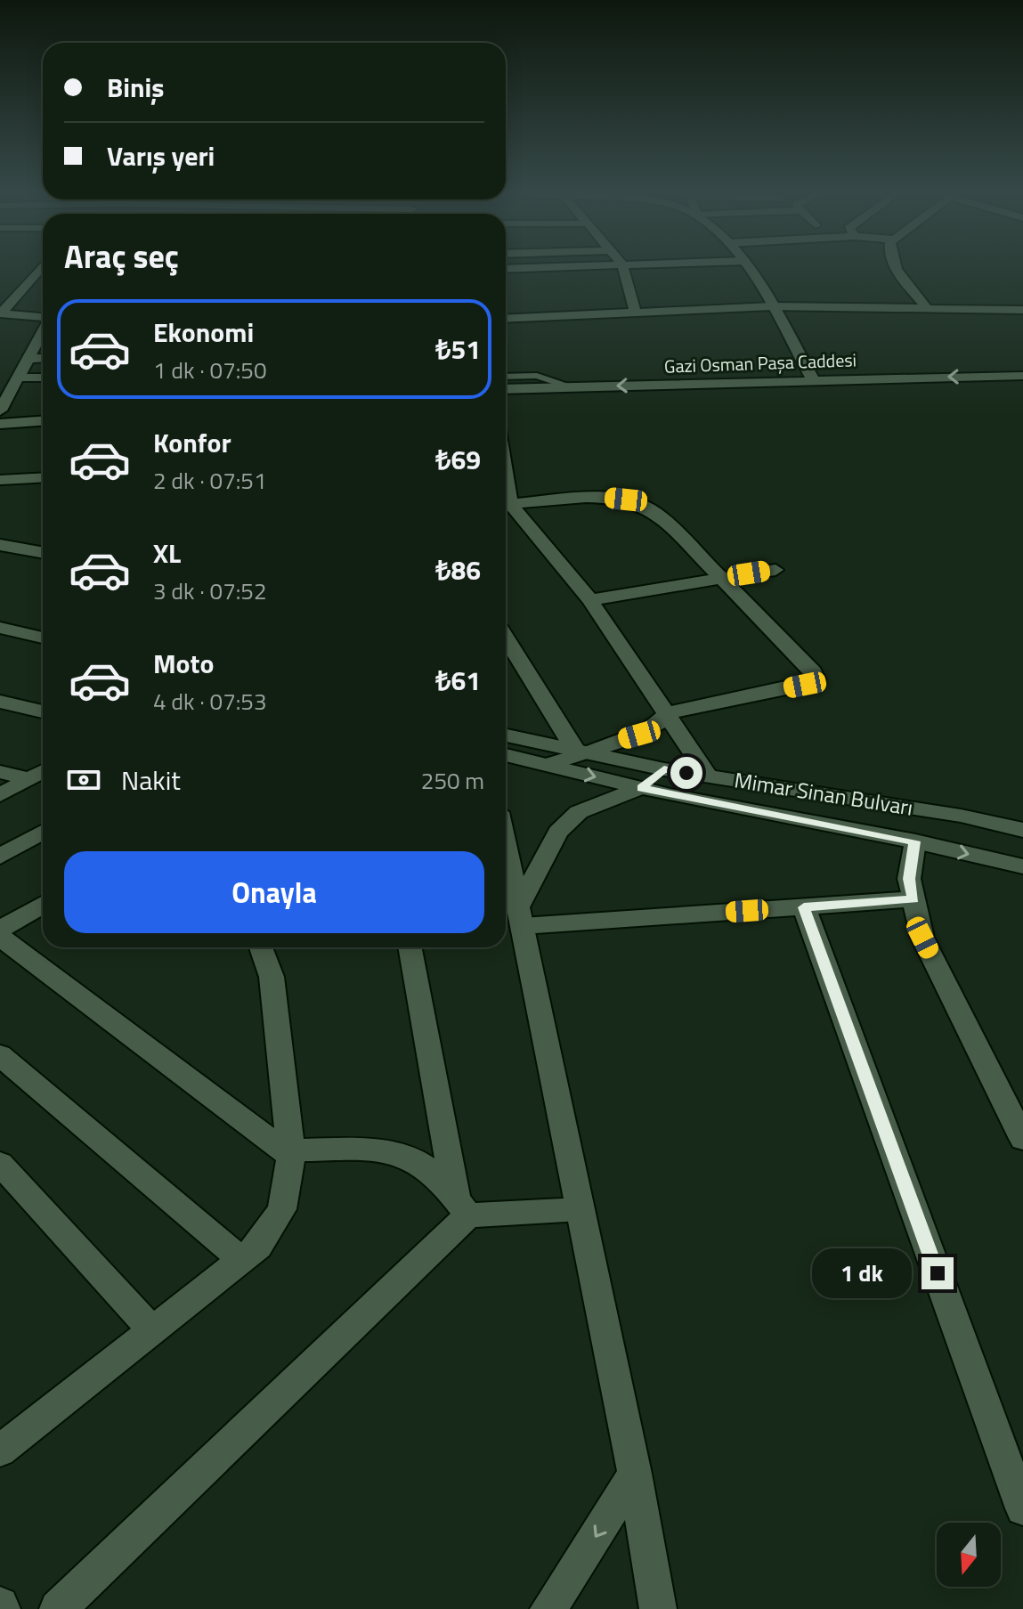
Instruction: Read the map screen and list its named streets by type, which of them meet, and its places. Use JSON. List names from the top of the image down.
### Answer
{
  "streets": {
    "street": ["Gazi Osman Paşa Caddesi", "Mimar Sinan Bulvarı"]
  },
  "north": "bottom",
  "page": {
    "banner": ["Biniş", "Varış yeri"],
    "heading": "Araç seç",
    "list": [
      {
        "name": "Ekonomi",
        "note": "1 dk · 07:50",
        "value": "₺51"
      },
      {
        "name": "Konfor",
        "note": "2 dk · 07:51",
        "value": "₺69"
      },
      {
        "name": "XL",
        "note": "3 dk · 07:52",
        "value": "₺86"
      },
      {
        "name": "Moto",
        "note": "4 dk · 07:53",
        "value": "₺61"
      }
    ],
    "pay": ["Nakit", "250 m"],
    "buttons": "Onayla",
    "bubble": "1 dk"
  }
}
